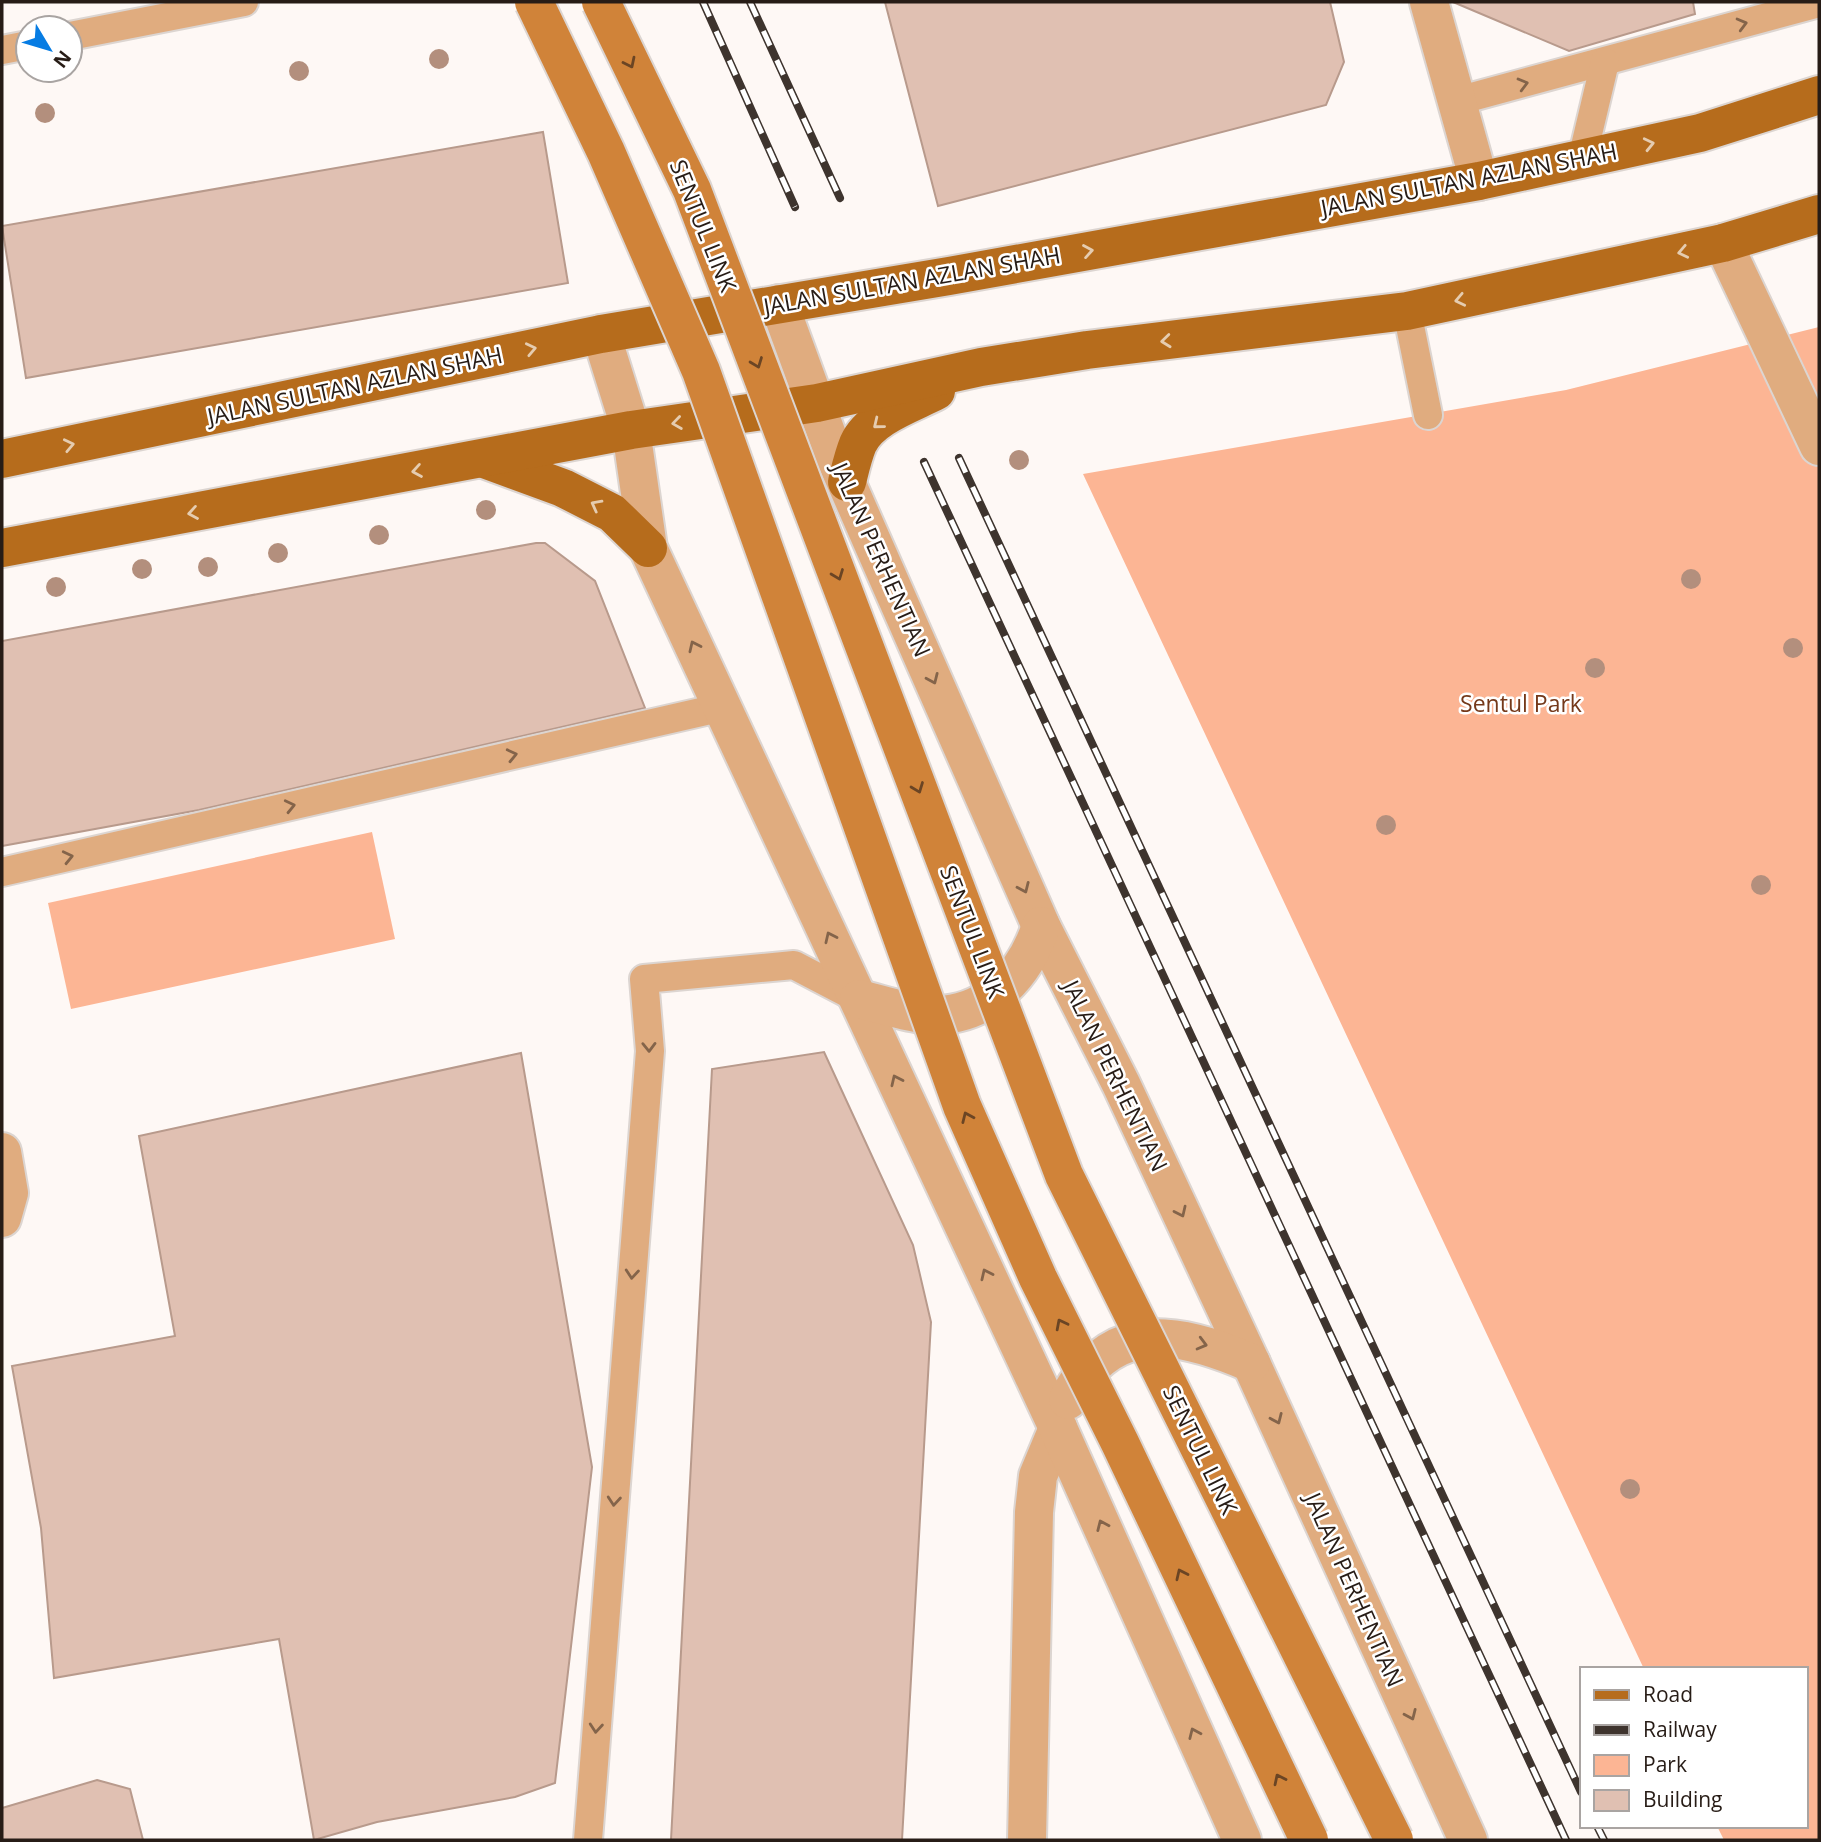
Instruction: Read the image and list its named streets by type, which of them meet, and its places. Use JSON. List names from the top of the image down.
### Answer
{
  "streets": {
    "main road": ["JALAN SULTAN AZLAN SHAH", "SENTUL LINK"],
    "street": ["JALAN PERHENTIAN"]
  },
  "crossings": [
    ["JALAN SULTAN AZLAN SHAH", "JALAN PERHENTIAN"]
  ],
  "parks": ["Sentul Park"],
  "legend": [
    "Road",
    "Railway",
    "Park",
    "Building"
  ],
  "north": "bottom right"
}
